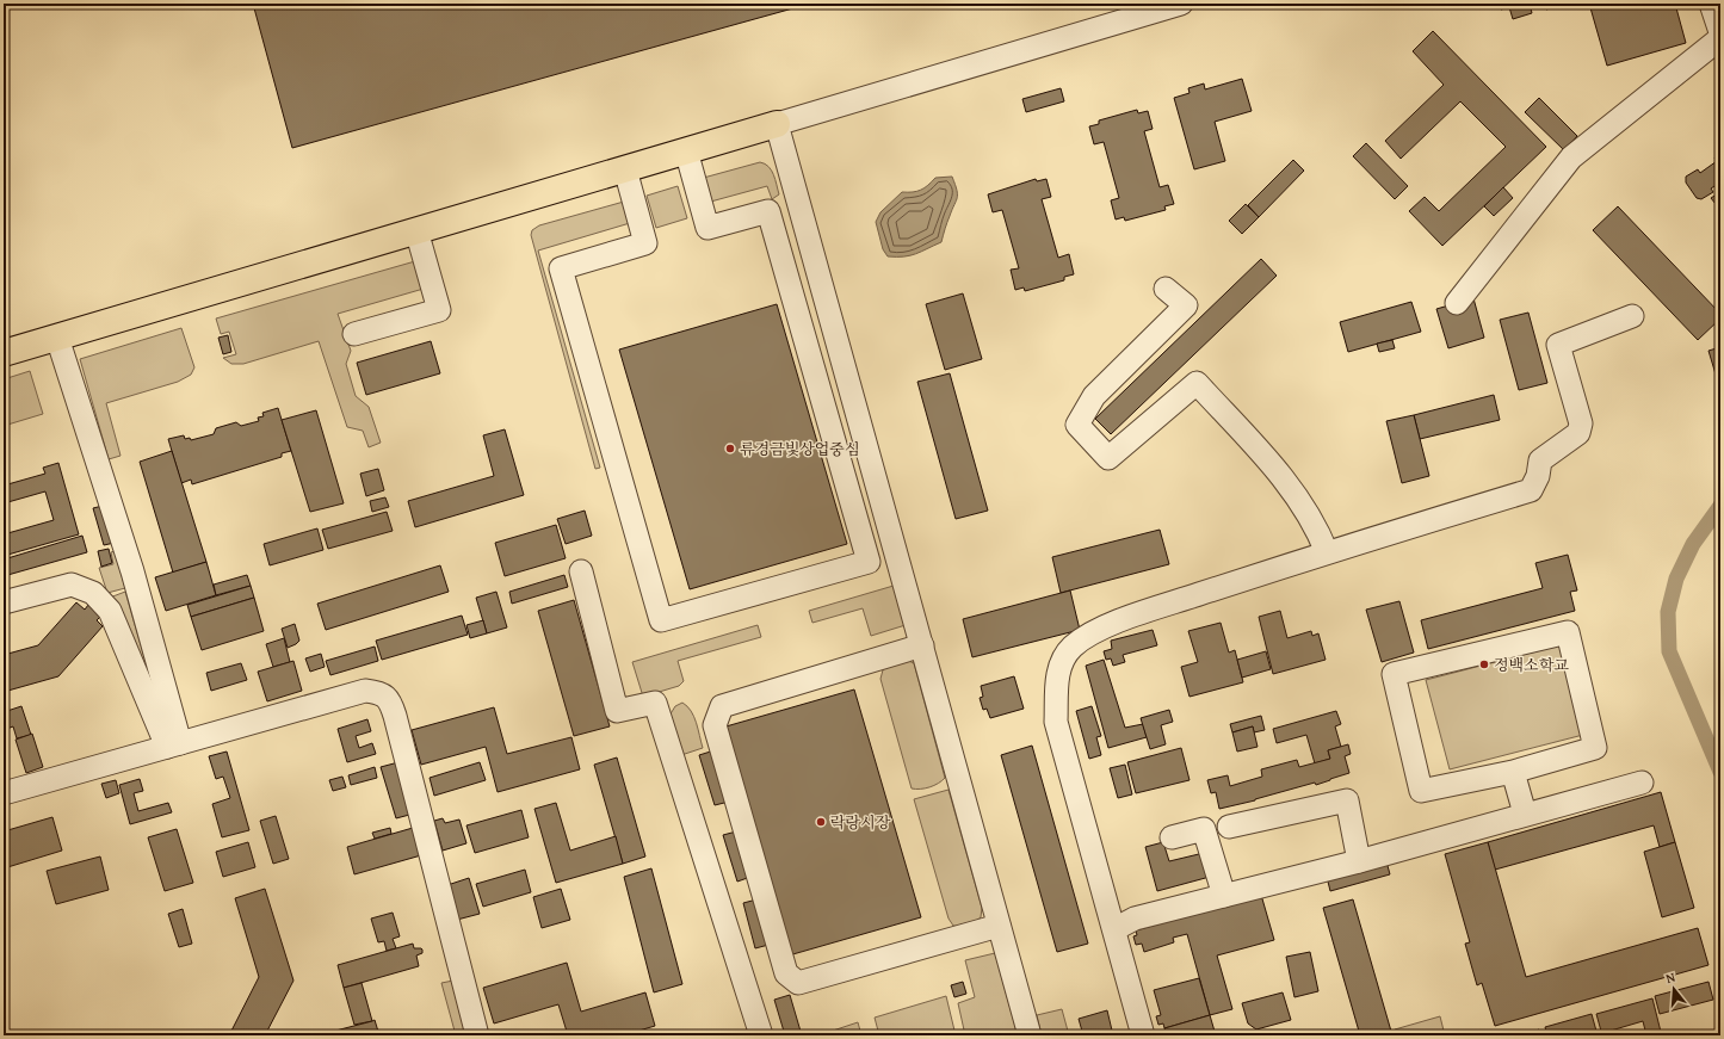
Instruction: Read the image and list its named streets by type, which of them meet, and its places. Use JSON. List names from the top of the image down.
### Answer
{
  "places": ["류경금빛상업중심", "정백소학교", "락랑시장"],
  "north": "top"
}
